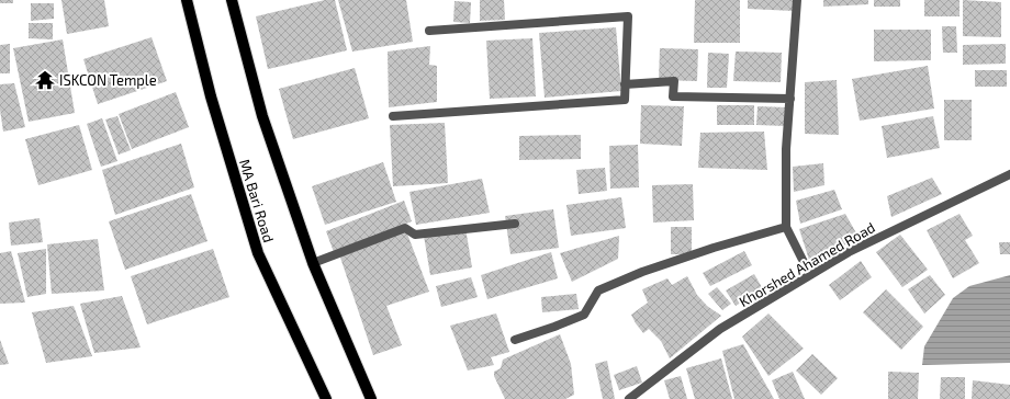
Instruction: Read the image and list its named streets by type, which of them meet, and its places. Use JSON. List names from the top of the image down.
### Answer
{
  "streets": {
    "main road": ["MA Bari Road"],
    "street": ["Khorshed Ahamed Road"]
  },
  "places": {
    "temple": ["ISKCON Temple"]
  }
}
